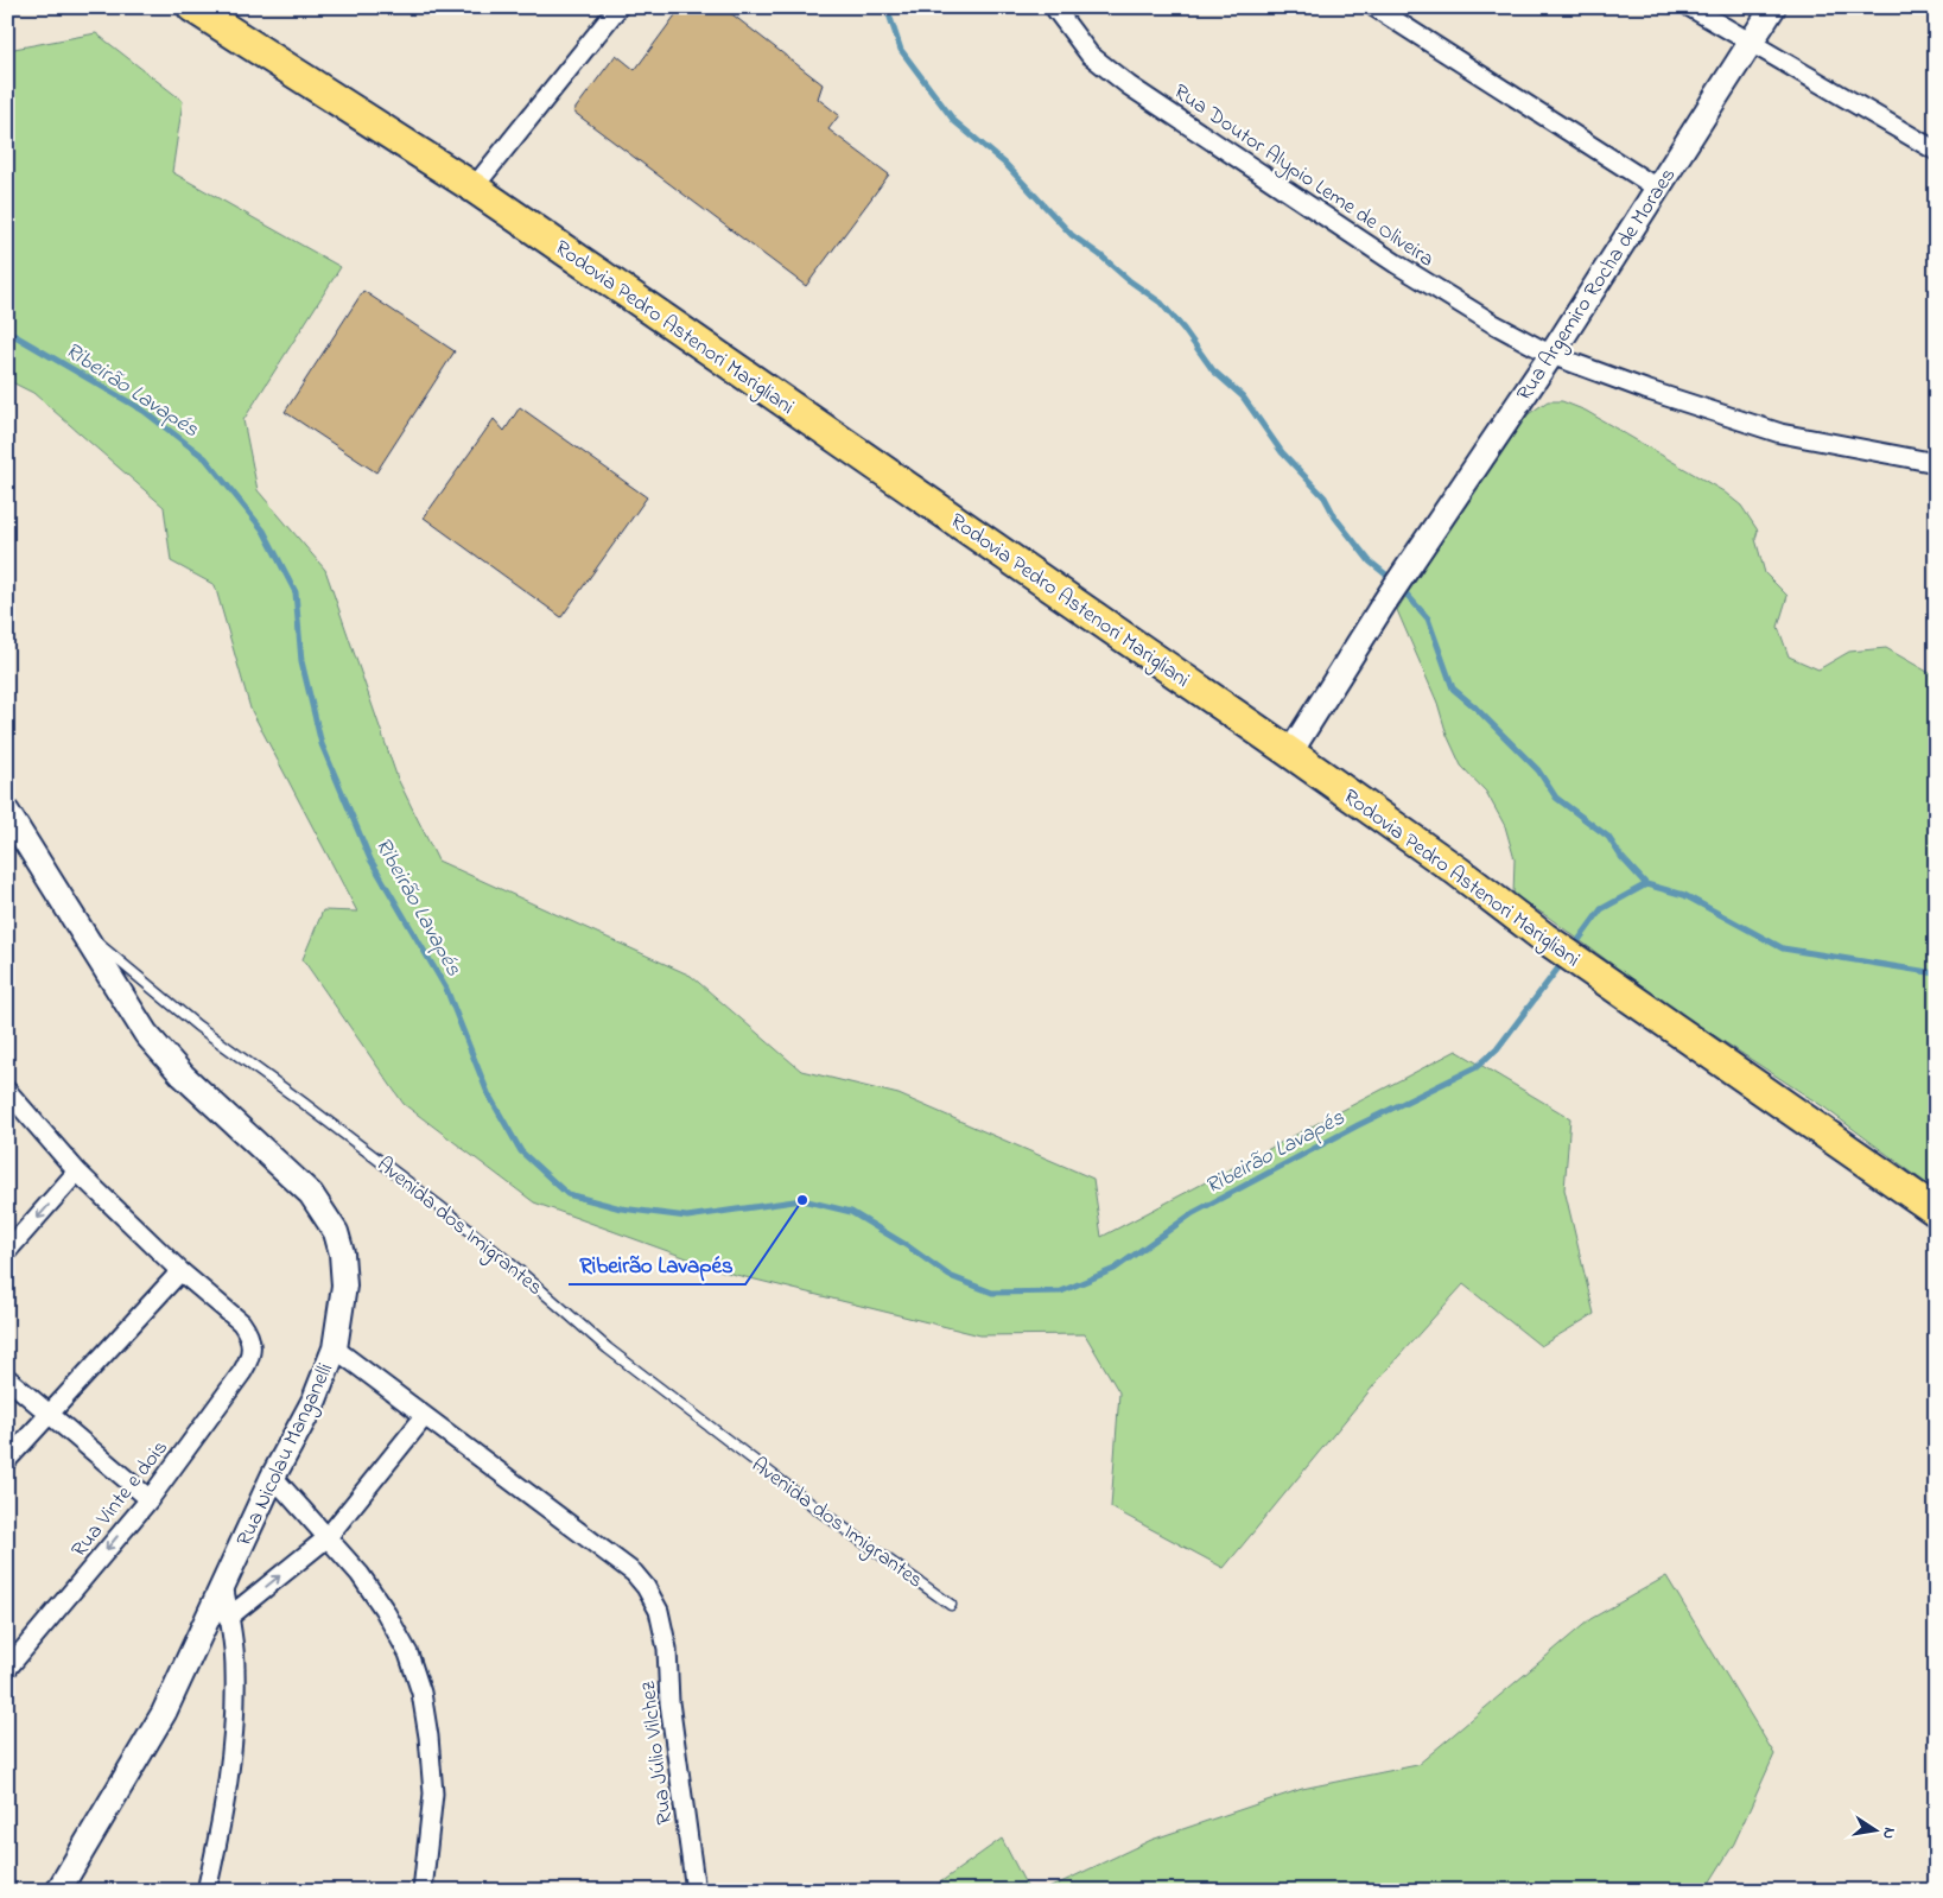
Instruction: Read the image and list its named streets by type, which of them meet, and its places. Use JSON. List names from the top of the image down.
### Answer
{
  "streets": {
    "main road": ["Rodovia Pedro Astenori Marigliani"],
    "street": [
      "Rua Doutor Alypio Leme de Oliveira",
      "Rua Argemiro Rocha de Moraes",
      "Avenida dos Imigrantes",
      "Rua Nicolau Manganelli",
      "Rua Vinte e dois",
      "Rua Júlio Vilchez"
    ]
  },
  "crossings": [
    ["Rua Doutor Alypio Leme de Oliveira", "Rua Argemiro Rocha de Moraes"],
    ["Rua Argemiro Rocha de Moraes", "Rodovia Pedro Astenori Marigliani"],
    ["Avenida dos Imigrantes", "Rua Nicolau Manganelli"],
    ["Rua Nicolau Manganelli", "Rua Júlio Vilchez"]
  ],
  "water": ["Ribeirão Lavapés"],
  "places": ["Ribeirão Lavapés"],
  "north": "right"
}
